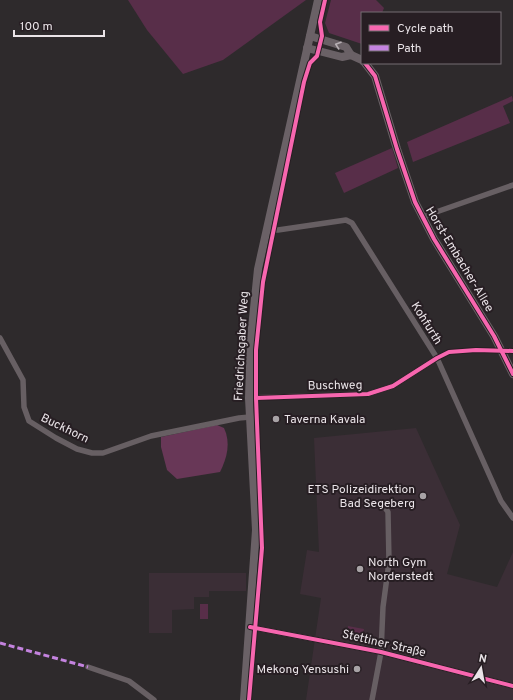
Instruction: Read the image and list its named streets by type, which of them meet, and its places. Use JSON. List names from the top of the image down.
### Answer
{
  "streets": {
    "main road": ["Horst-Embacher-Allee", "Friedrichsgaber Weg"],
    "street": [
      "Kohfurth",
      "Buschweg",
      "Buckhorn",
      "Stettiner Straße"
    ]
  },
  "crossings": [
    ["Kohfurth", "Friedrichsgaber Weg"],
    ["Kohfurth", "Buschweg"],
    ["Friedrichsgaber Weg", "Buschweg"],
    ["Friedrichsgaber Weg", "Buckhorn"],
    ["Friedrichsgaber Weg", "Stettiner Straße"]
  ],
  "places": [
    "Taverna Kavala",
    "ETS Polizeidirektion Bad Segeberg",
    "North Gym Norderstedt",
    "Mekong Yensushi"
  ],
  "legend": ["Cycle path", "Path"],
  "scale_bar": "100 m",
  "north": "top"
}
